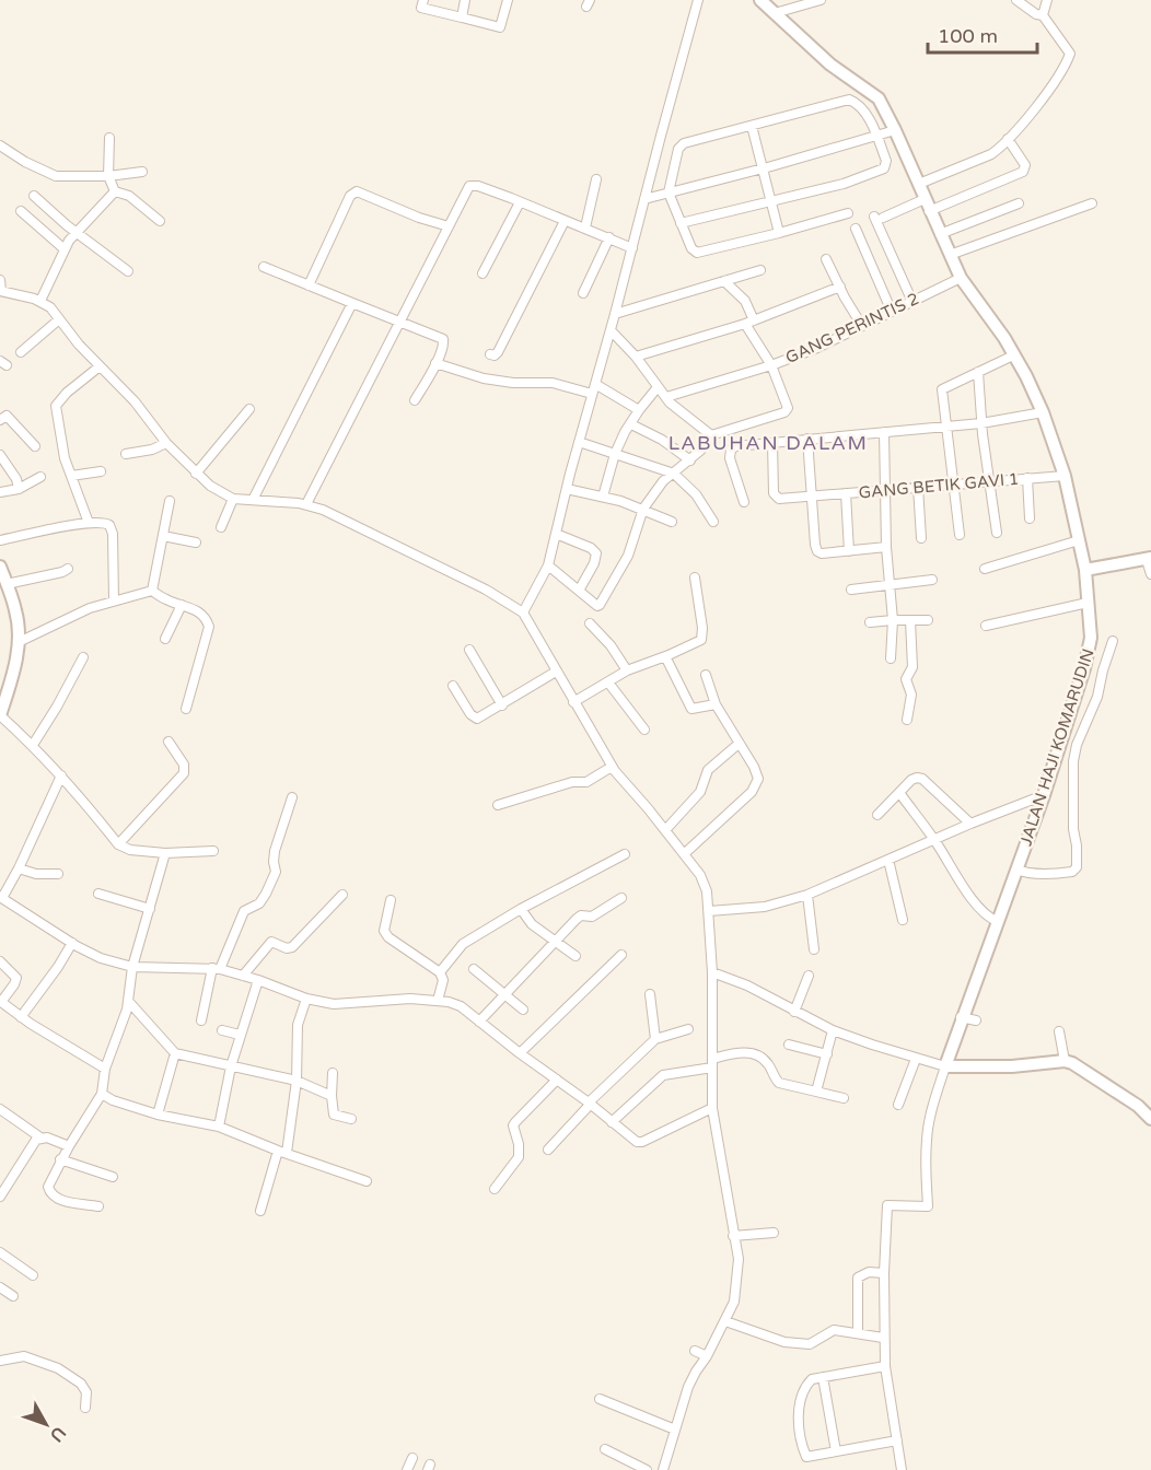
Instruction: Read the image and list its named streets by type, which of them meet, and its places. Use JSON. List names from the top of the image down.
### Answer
{
  "streets": {
    "street": ["GANG PERINTIS 2", "GANG BETIK GAVI 1", "JALAN HAJI KOMARUDIN"]
  },
  "crossings": [
    ["GANG PERINTIS 2", "JALAN HAJI KOMARUDIN"],
    ["GANG BETIK GAVI 1", "JALAN HAJI KOMARUDIN"]
  ],
  "districts": ["LABUHAN DALAM"],
  "scale_bar": "100 m",
  "north": "bottom right"
}
